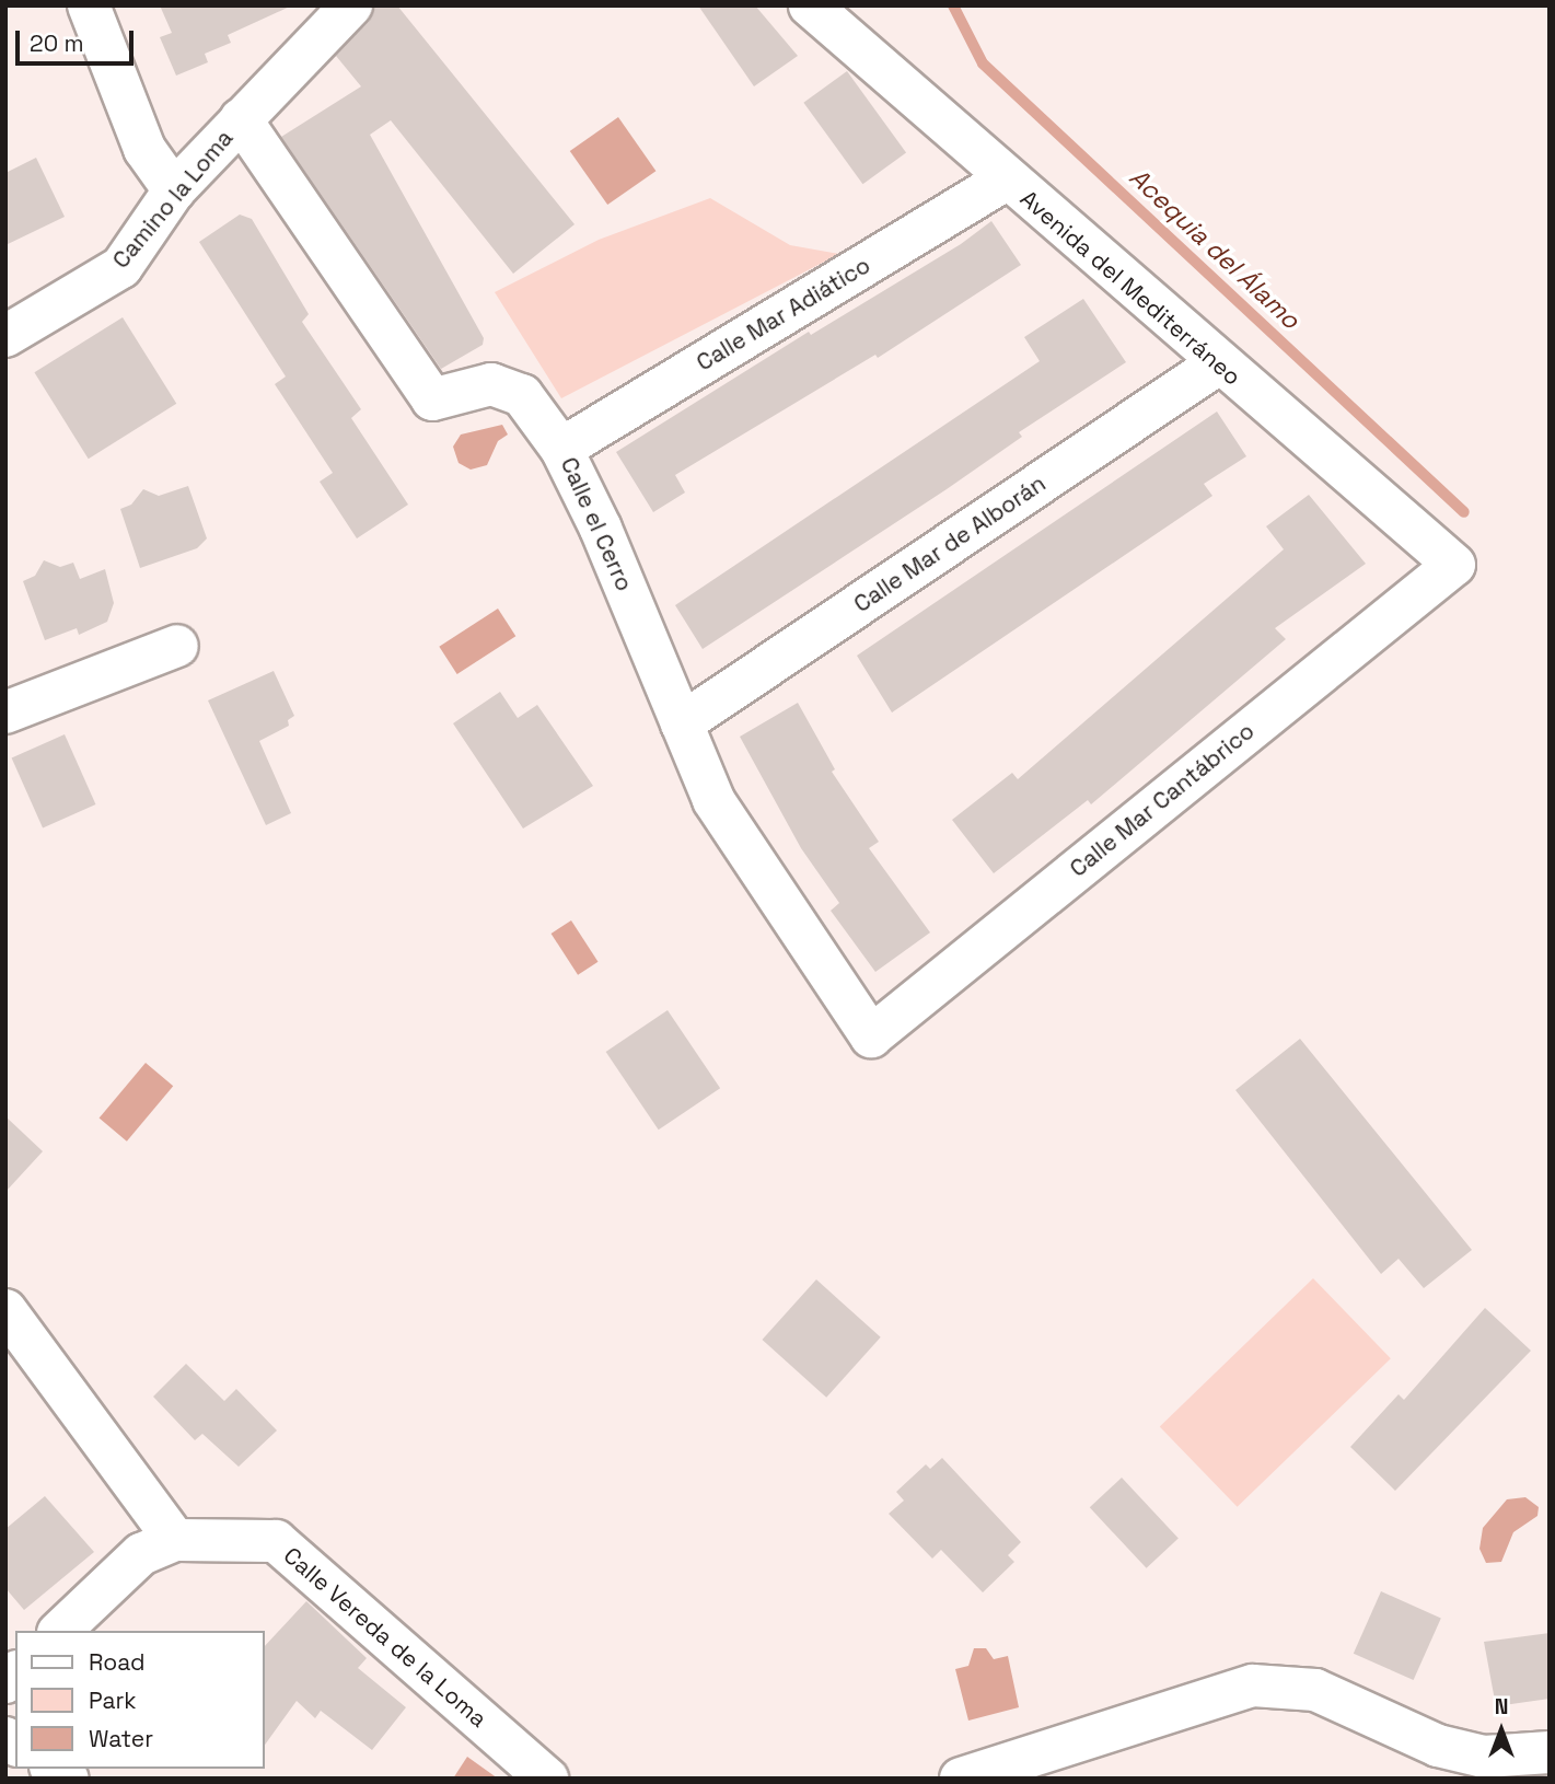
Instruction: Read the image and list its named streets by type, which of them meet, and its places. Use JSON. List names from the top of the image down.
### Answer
{
  "streets": {
    "street": [
      "Camino la Loma",
      "Avenida del Mediterráneo",
      "Calle Mar Adiático",
      "Calle el Cerro",
      "Calle Mar de Alborán",
      "Calle Mar Cantábrico",
      "Calle Vereda de la Loma"
    ]
  },
  "crossings": [
    ["Camino la Loma", "Calle el Cerro"],
    ["Avenida del Mediterráneo", "Calle Mar Adiático"],
    ["Avenida del Mediterráneo", "Calle Mar de Alborán"],
    ["Avenida del Mediterráneo", "Calle Mar Cantábrico"],
    ["Calle Mar Adiático", "Calle el Cerro"],
    ["Calle el Cerro", "Calle Mar de Alborán"],
    ["Calle el Cerro", "Calle Mar Cantábrico"]
  ],
  "water": ["Acequia del Álamo"],
  "legend": ["Road", "Park", "Water"],
  "scale_bar": "20 m",
  "north": "top"
}
